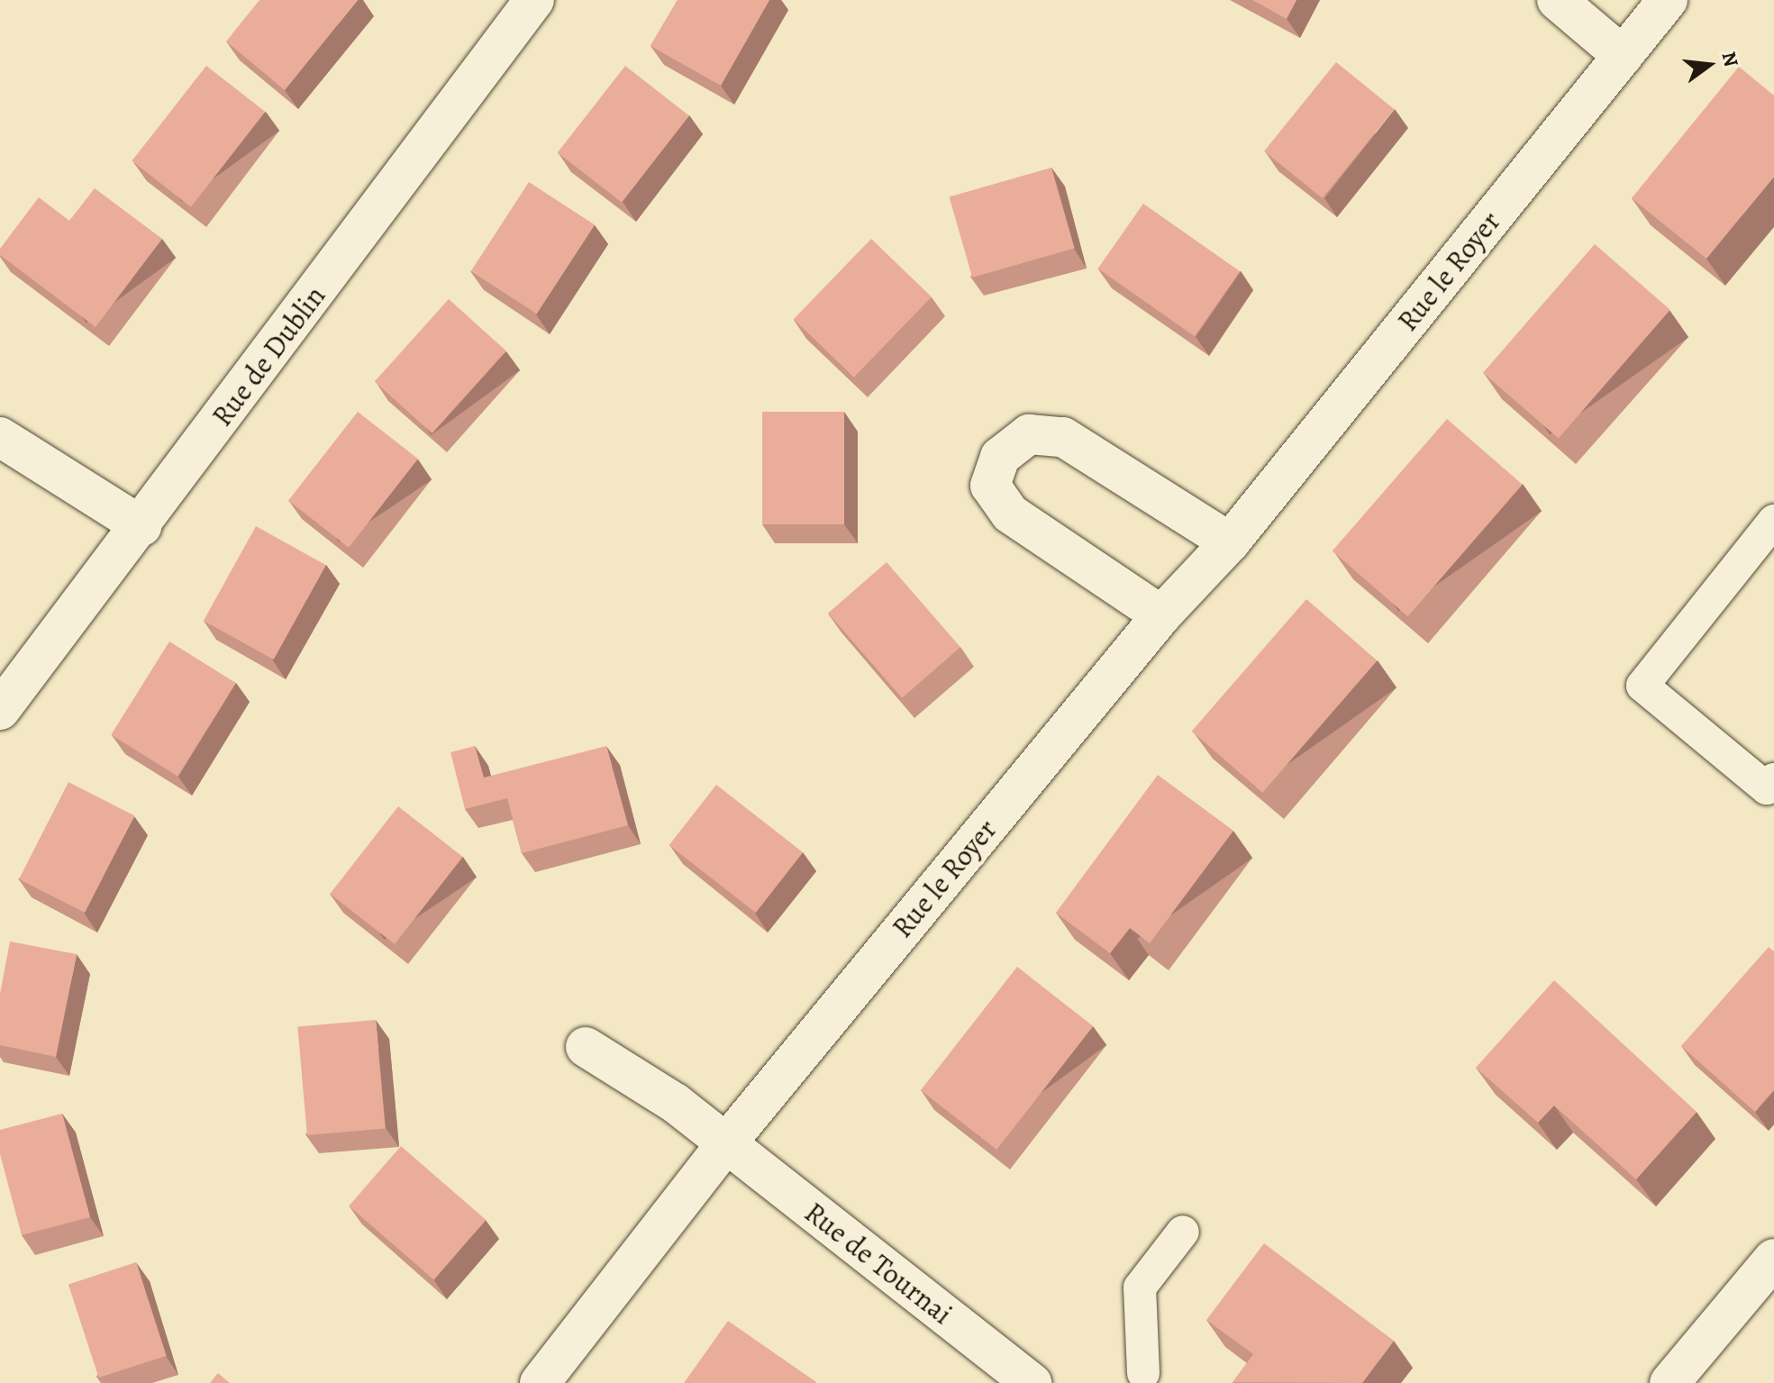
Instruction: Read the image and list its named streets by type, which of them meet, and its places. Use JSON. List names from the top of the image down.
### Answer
{
  "streets": {
    "street": ["Rue le Royer", "Rue de Dublin", "Rue de Tournai"]
  },
  "crossings": [
    ["Rue le Royer", "Rue de Tournai"]
  ],
  "north": "right"
}
